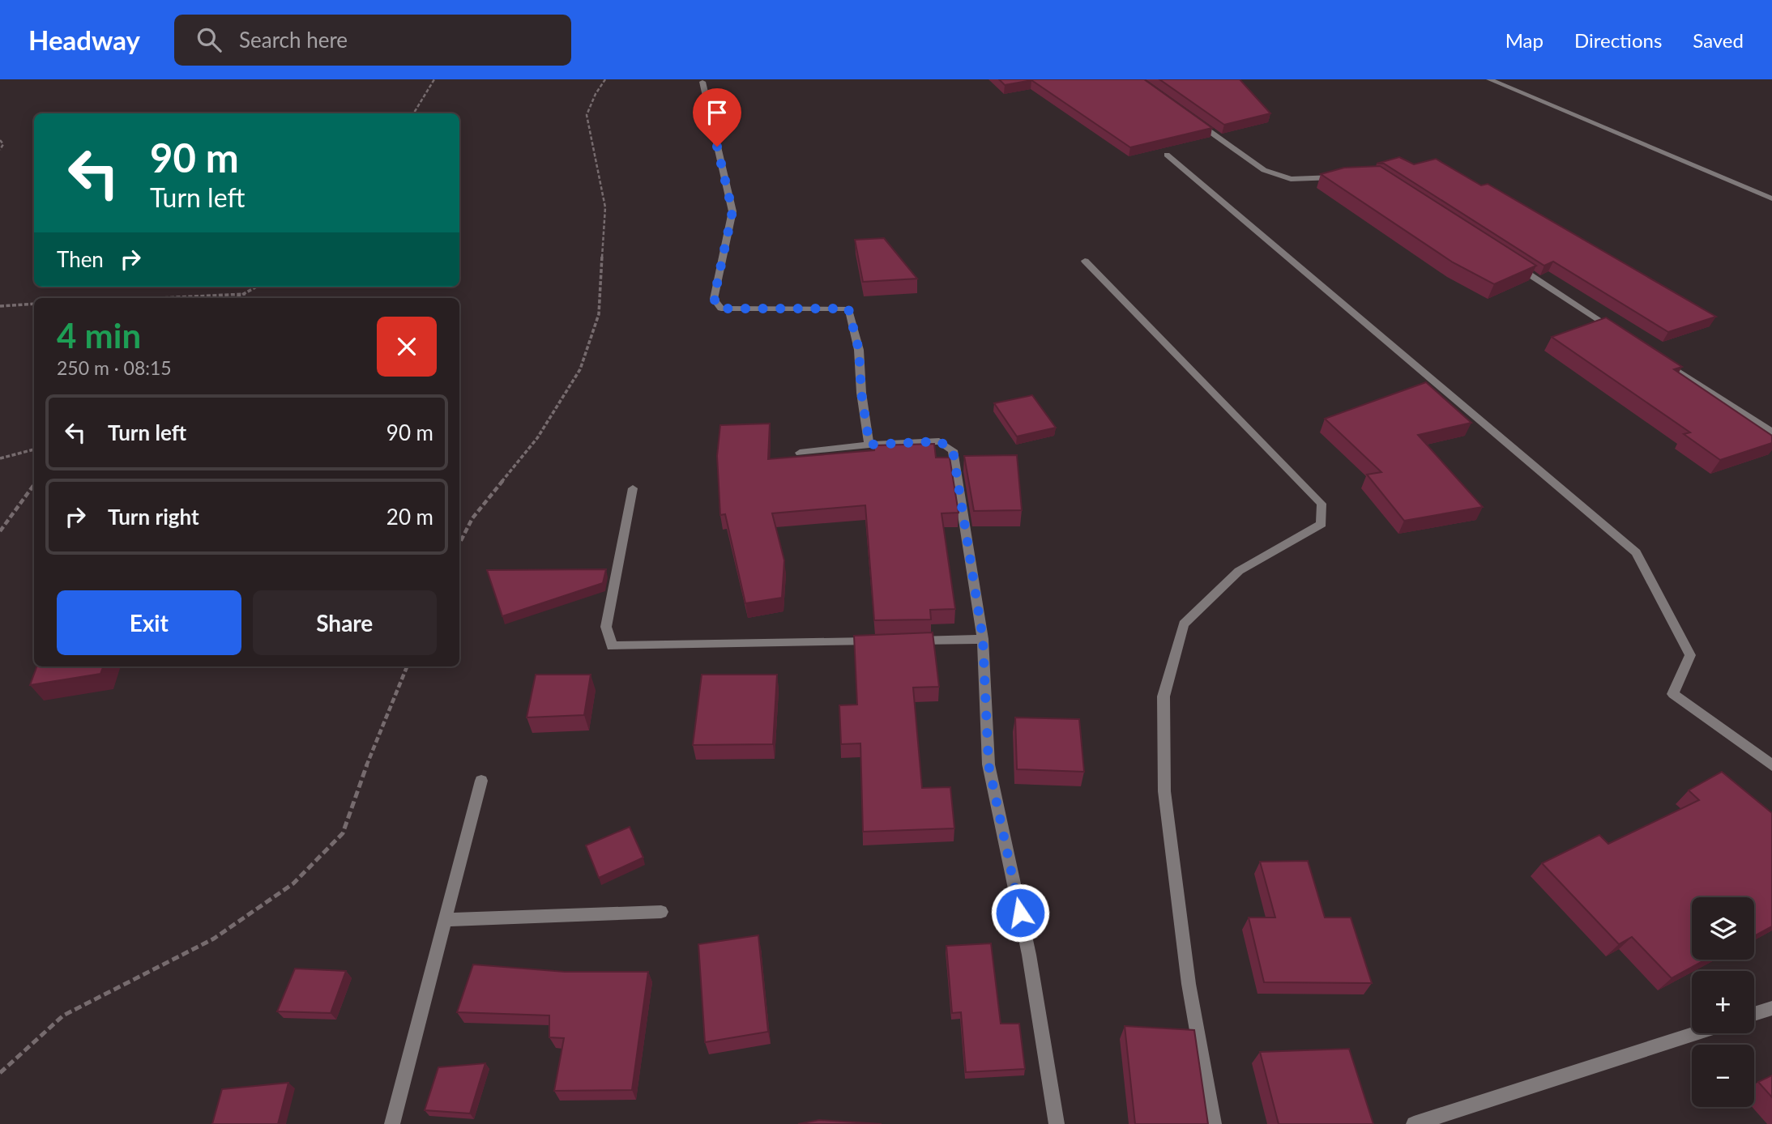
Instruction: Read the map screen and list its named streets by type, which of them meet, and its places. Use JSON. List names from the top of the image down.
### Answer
{
  "page": {
    "header": "Headway",
    "search": "Search here",
    "nav": ["Map", "Directions", "Saved"],
    "turn": ["90 m", "Turn left"],
    "then": "Then",
    "heading": ["4 min", "250 m · 08:15"],
    "list": [
      {
        "name": "Turn left",
        "value": "90 m"
      },
      {
        "name": "Turn right",
        "value": "20 m"
      }
    ],
    "buttons": ["Exit", "Share"],
    "map_buttons": ["+", "−"]
  }
}
